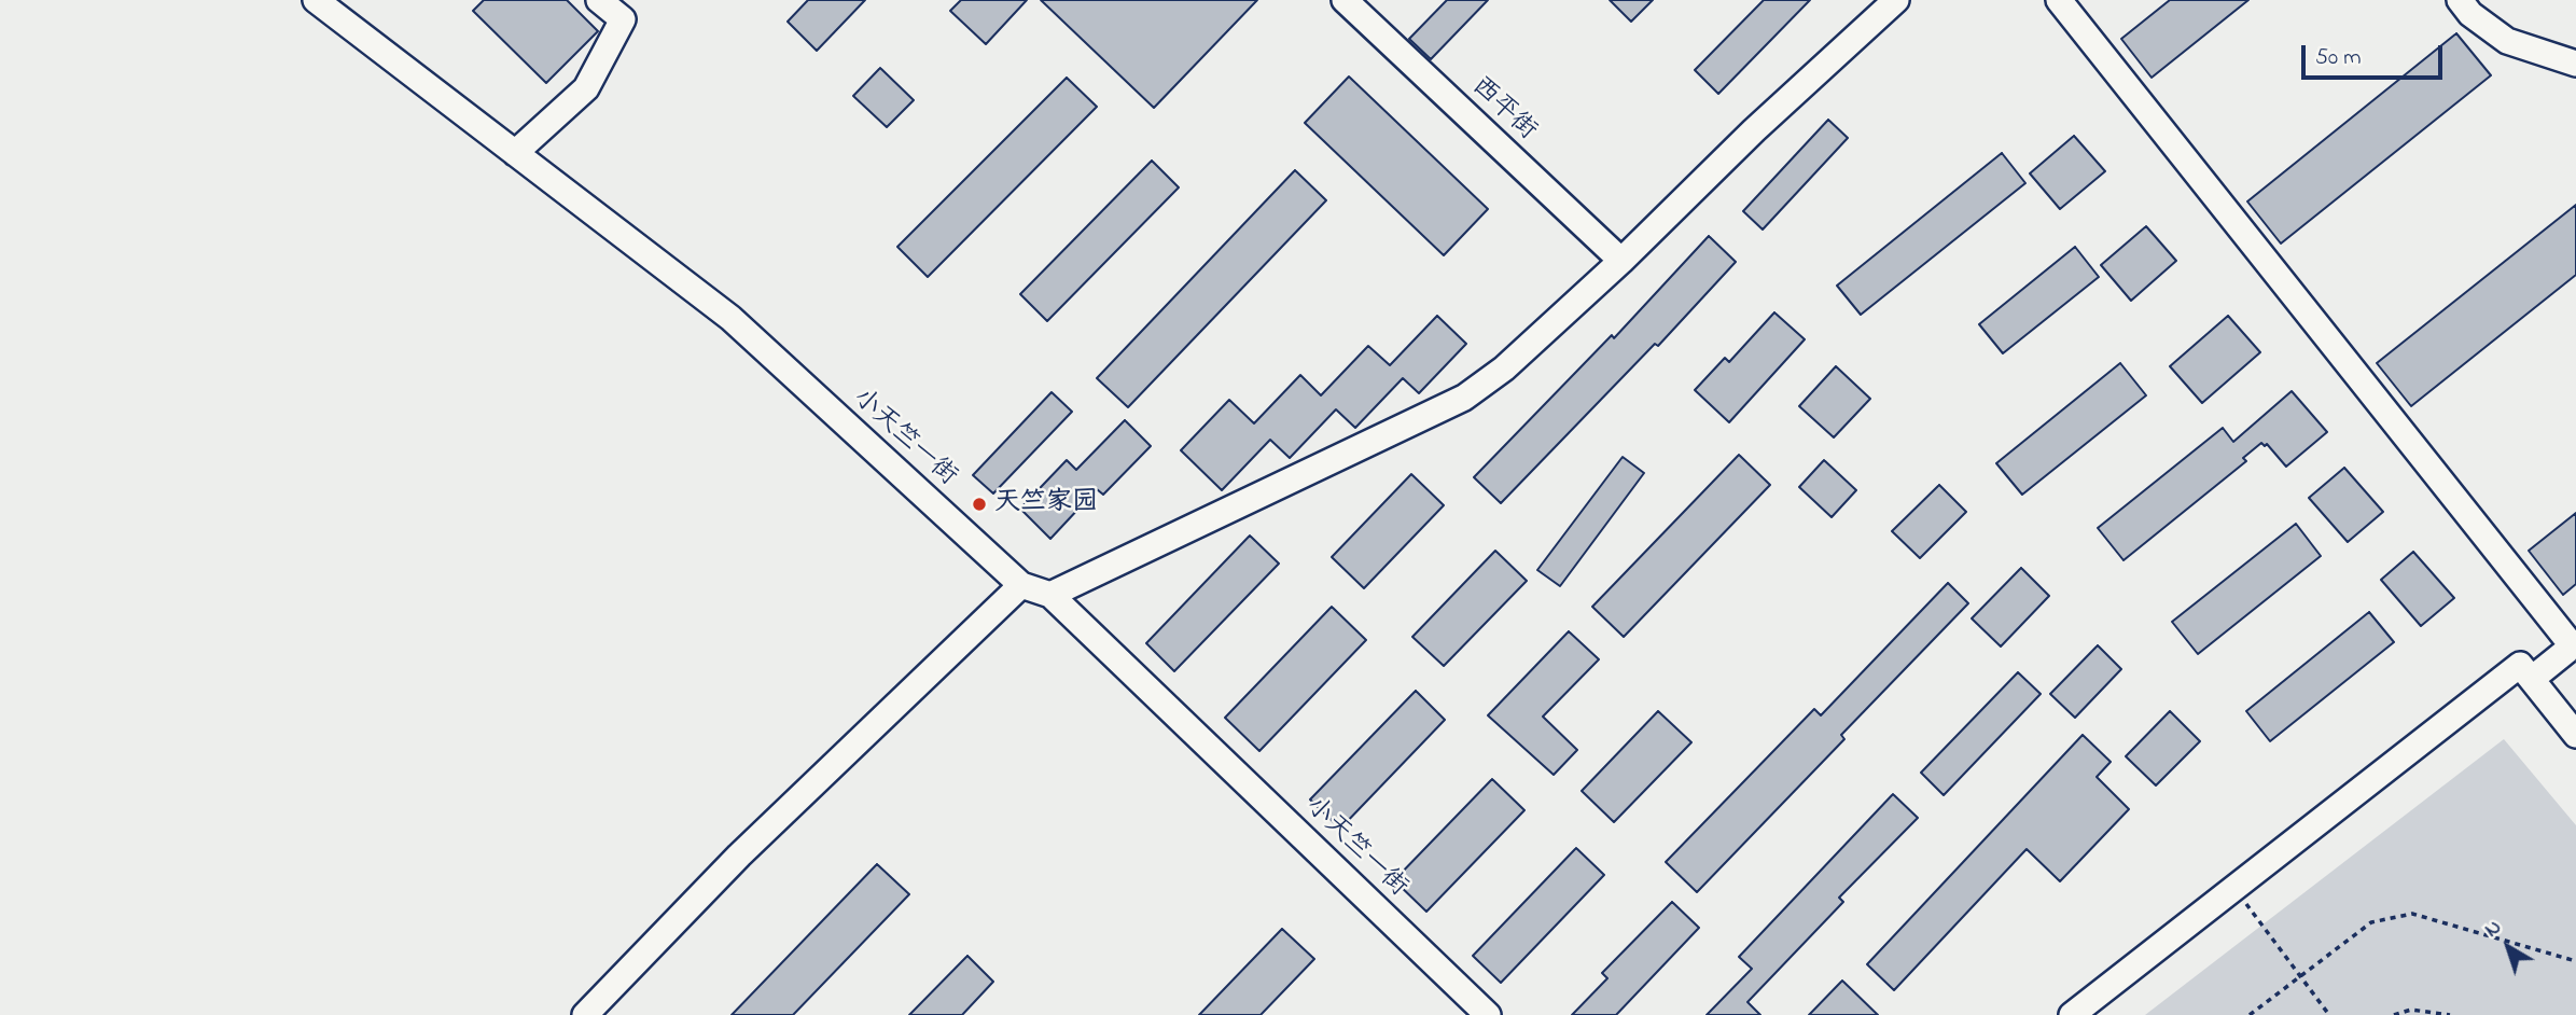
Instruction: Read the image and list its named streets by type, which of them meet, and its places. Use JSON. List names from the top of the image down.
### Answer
{
  "streets": {
    "street": ["西平街", "小天竺一街"]
  },
  "places": ["天竺家园"],
  "scale_bar": "50 m",
  "north": "top left"
}
